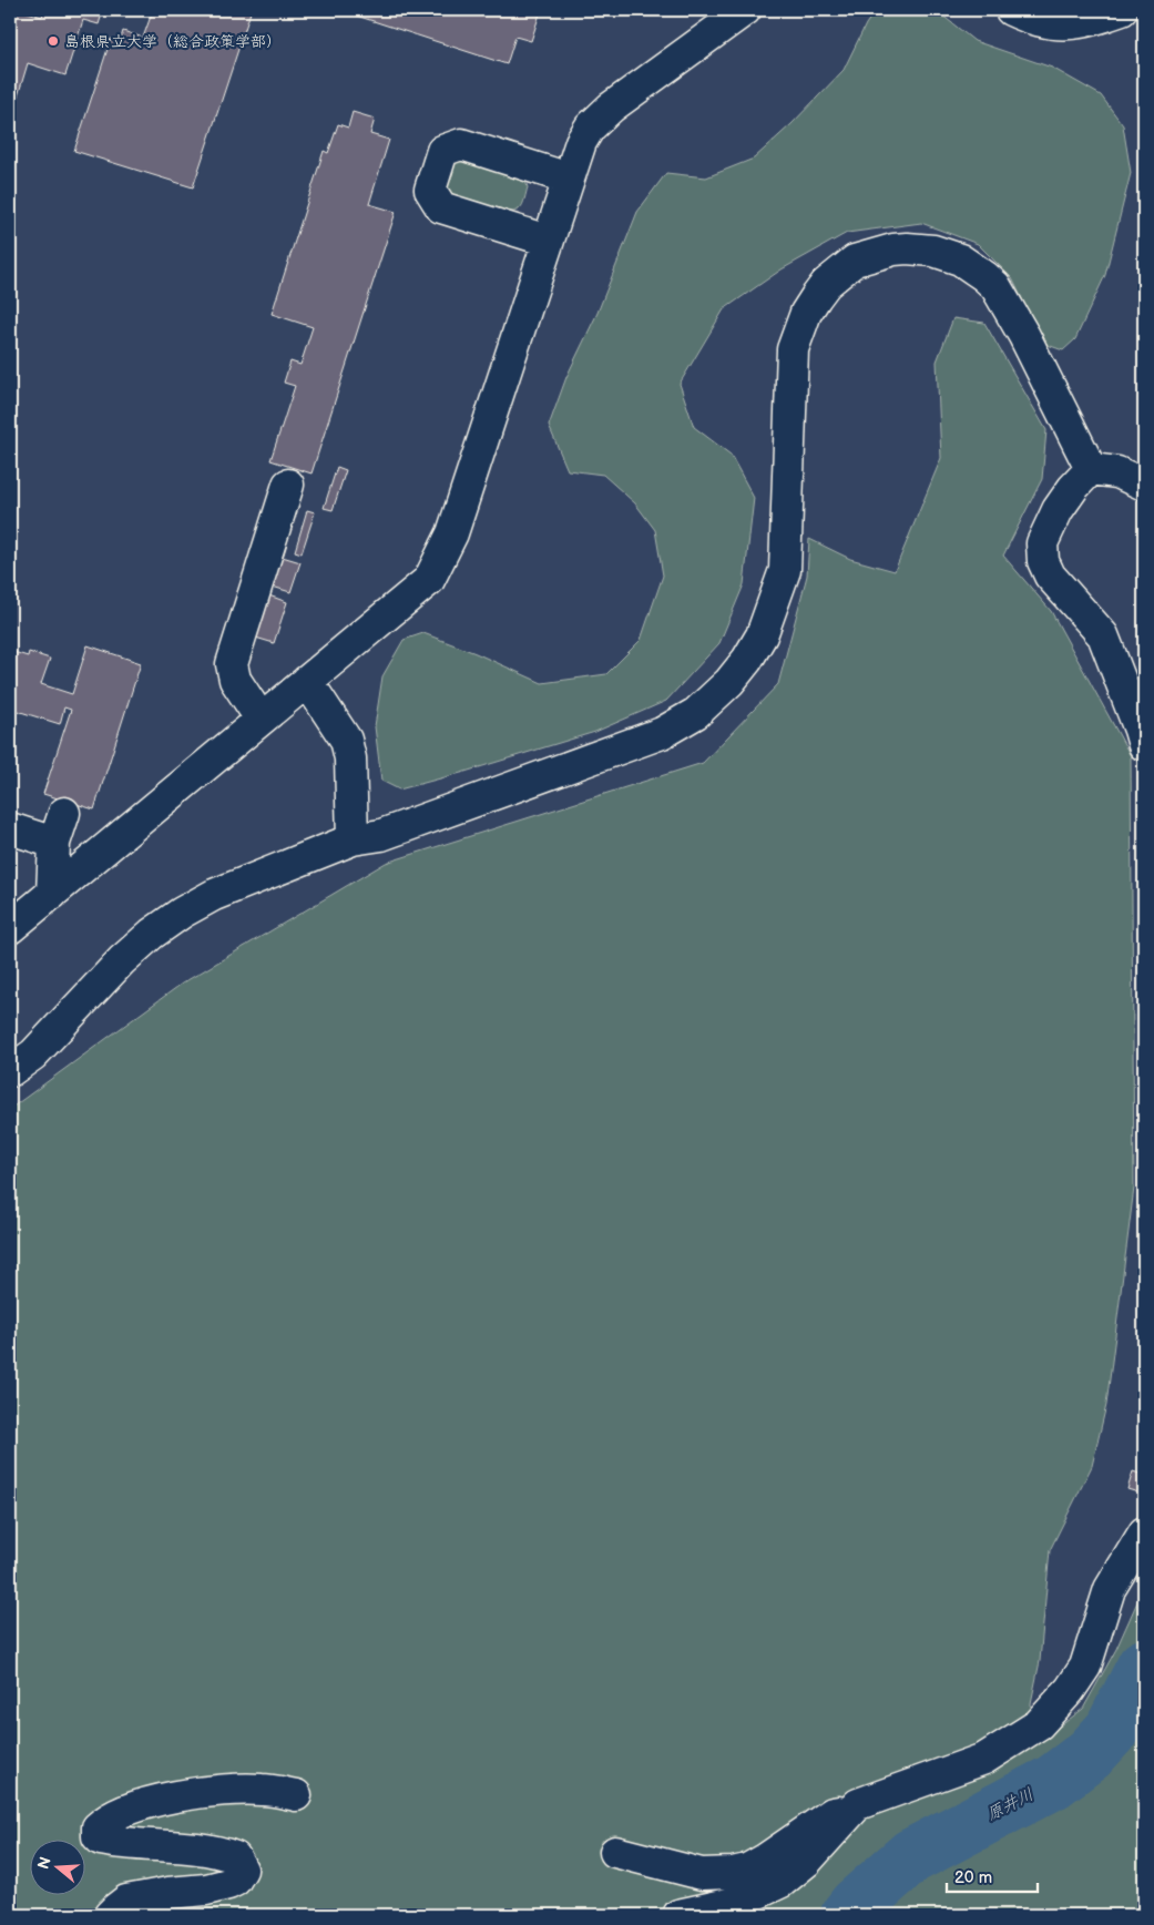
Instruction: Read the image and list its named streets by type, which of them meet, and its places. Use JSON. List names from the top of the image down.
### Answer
{
  "water": ["原井川"],
  "places": ["島根県立大学（総合政策学部）"],
  "scale_bar": "20 m",
  "north": "left"
}
